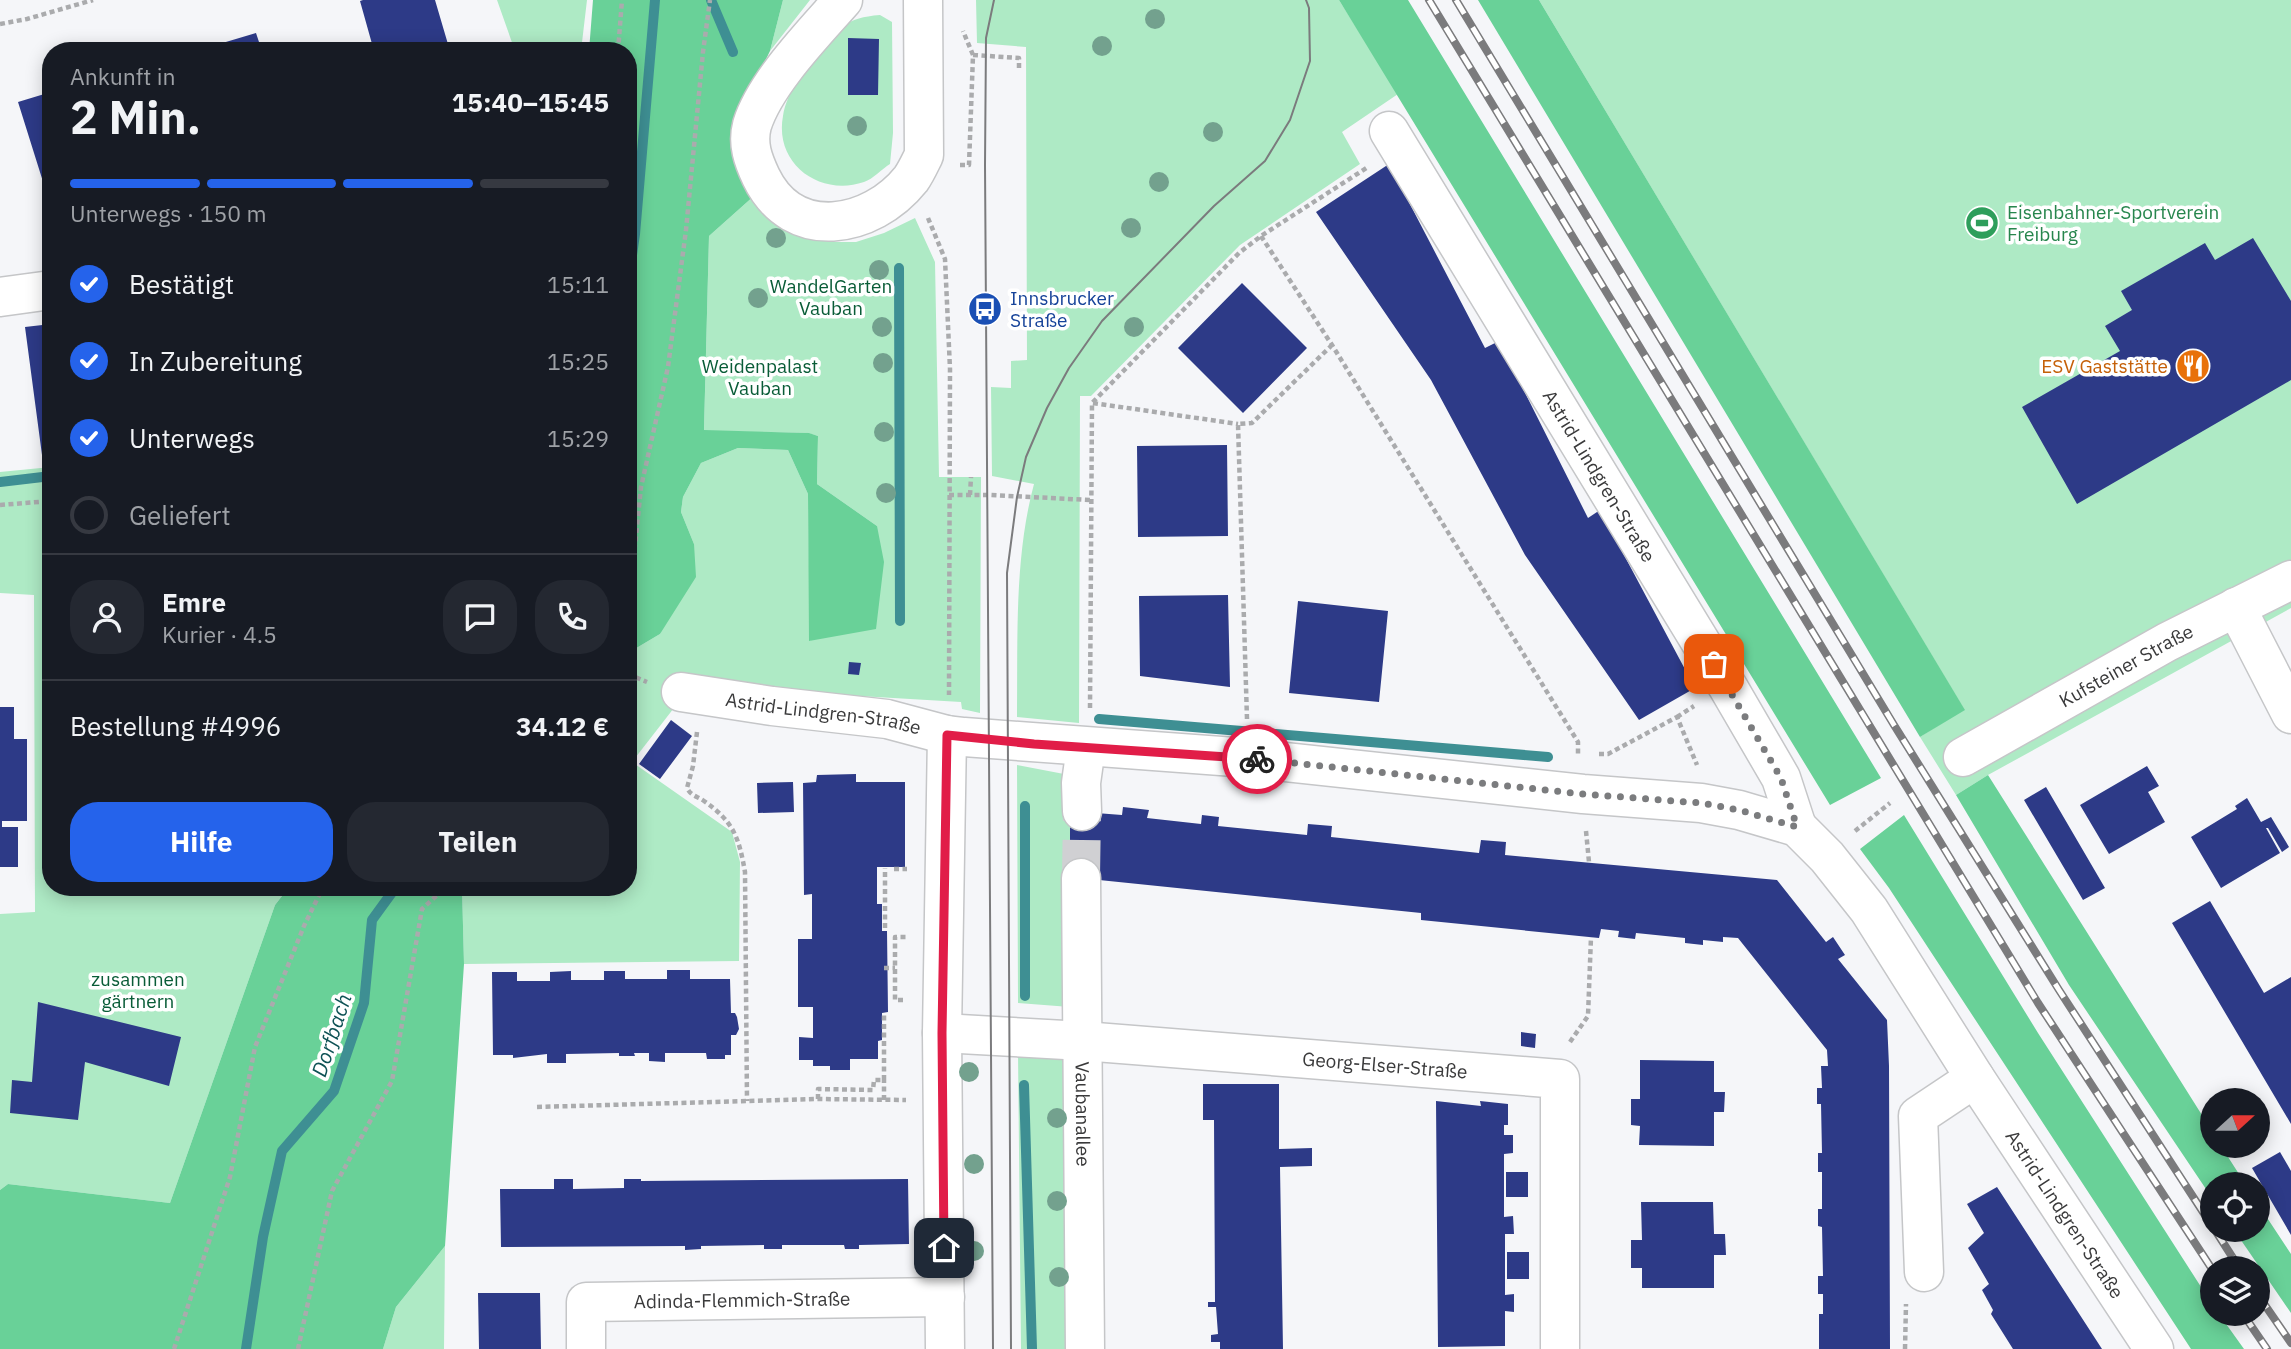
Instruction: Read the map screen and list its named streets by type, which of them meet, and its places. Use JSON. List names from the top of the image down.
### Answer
{
  "streets": {
    "street": [
      "Astrid-Lindgren-Straße",
      "Kufsteiner Straße",
      "Georg-Elser-Straße",
      "Vaubanallee",
      "Adinda-Flemmich-Straße"
    ]
  },
  "crossings": [
    ["Georg-Elser-Straße", "Vaubanallee"]
  ],
  "water": ["Dorfbach"],
  "parks": ["WandelGarten Vauban", "Weidenpalast Vauban", "zusammen gärtnern"],
  "places": {
    "sports": ["Eisenbahner-Sportverein Freiburg"],
    "bus stop": ["Innsbrucker Straße"],
    "restaurant": ["ESV Gaststätte"]
  },
  "north": "right",
  "page": {
    "heading": ["2 Min.", "Ankunft in", "15:40–15:45"],
    "panel": [
      "Emre",
      "Kurier · 4.5",
      "Bestellung #4996",
      "34.12 €"
    ],
    "bar": "Unterwegs · 150 m",
    "list": [
      ["Bestätigt", "15:11"],
      ["In Zubereitung", "15:25"],
      ["Unterwegs", "15:29"],
      "Geliefert"
    ],
    "buttons": ["Hilfe", "Teilen"]
  }
}
